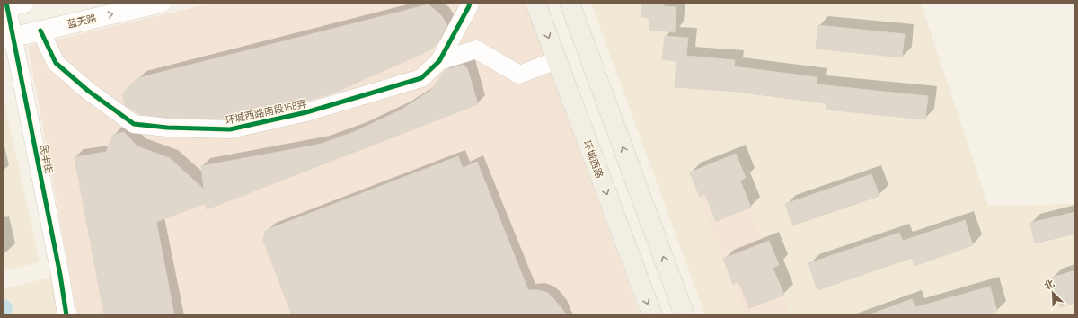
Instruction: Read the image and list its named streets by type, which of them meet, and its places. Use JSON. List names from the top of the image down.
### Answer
{
  "streets": {
    "main road": ["环城西路"],
    "street": ["蓝天路", "环城西路南段158弄", "民丰街"]
  },
  "crossings": [
    ["蓝天路", "环城西路南段158弄"],
    ["蓝天路", "民丰街"]
  ],
  "one_way": ["蓝天路"],
  "north": "top left"
}
